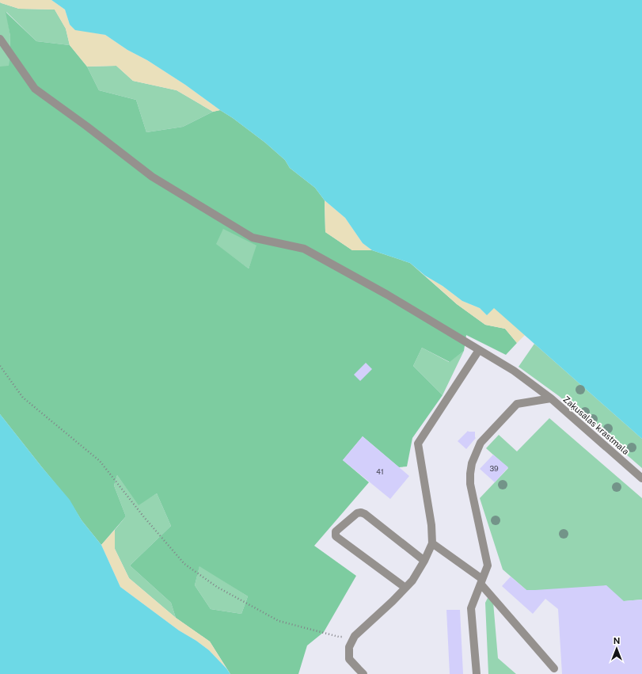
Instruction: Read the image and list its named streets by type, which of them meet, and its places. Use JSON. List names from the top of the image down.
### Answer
{
  "streets": {
    "street": ["Zaķusalas krastmala"]
  },
  "house_numbers": ["39", "41"],
  "north": "top"
}
